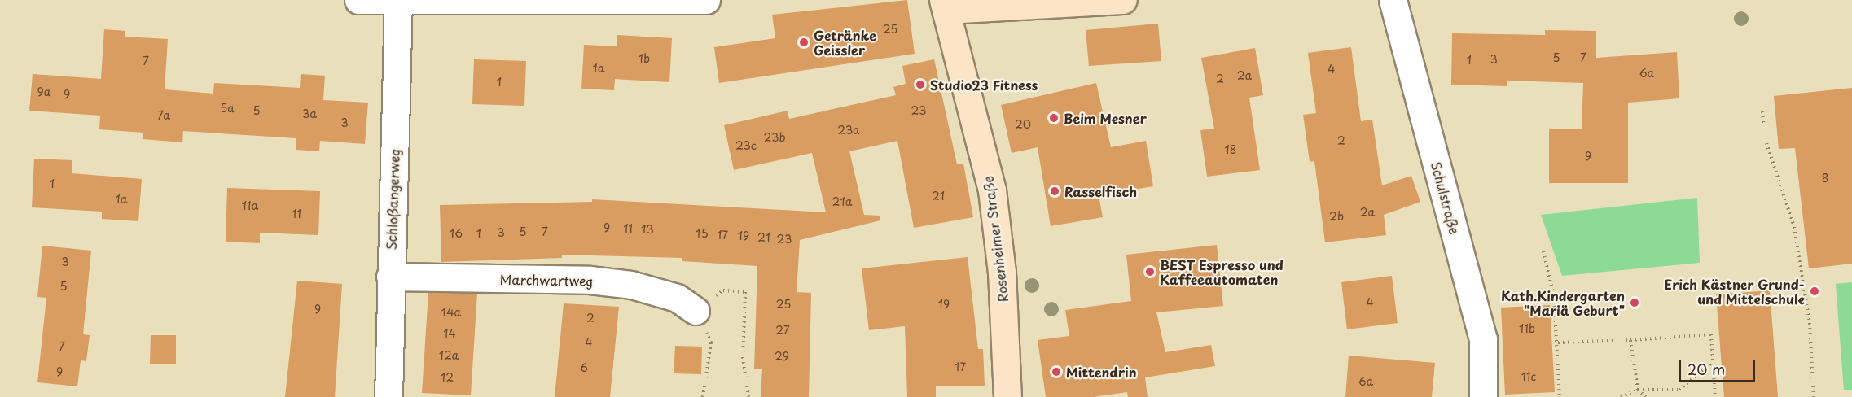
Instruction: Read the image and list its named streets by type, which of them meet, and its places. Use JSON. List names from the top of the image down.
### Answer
{
  "streets": {
    "street": [
      "Schulstraße",
      "Schloßangerweg",
      "Rosenheimer Straße",
      "Marchwartweg"
    ]
  },
  "crossings": [
    ["Schloßangerweg", "Marchwartweg"]
  ],
  "places": [
    "Getränke Geissler",
    "Studio23 Fitness",
    "Beim Mesner",
    "Rasselfisch",
    "BEST Espresso und Kaffeeautomaten",
    "Erich Kästner Grund- und Mittelschule",
    "Kath.Kindergarten \"Mariä Geburt\"",
    "Mittendrin"
  ],
  "house_numbers": [
    "25",
    "5",
    "7",
    "1b",
    "3",
    "1",
    "7",
    "1a",
    "4",
    "6a",
    "2a",
    "2",
    "1",
    "9a",
    "9",
    "5a",
    "5",
    "23",
    "3a",
    "7a",
    "3",
    "20",
    "23a",
    "23b",
    "2",
    "23c",
    "18",
    "9",
    "8",
    "1",
    "21",
    "1a",
    "21a",
    "11a",
    "2a",
    "11",
    "2b",
    "9",
    "11",
    "13",
    "5",
    "7",
    "3",
    "16",
    "1",
    "15",
    "17",
    "19",
    "21",
    "23",
    "3",
    "5",
    "4",
    "25",
    "19",
    "9",
    "14a",
    "2",
    "11b",
    "27",
    "14",
    "4",
    "7",
    "12a",
    "29",
    "17",
    "6",
    "9",
    "11c",
    "12",
    "6a"
  ],
  "scale_bar": "20 m"
}
